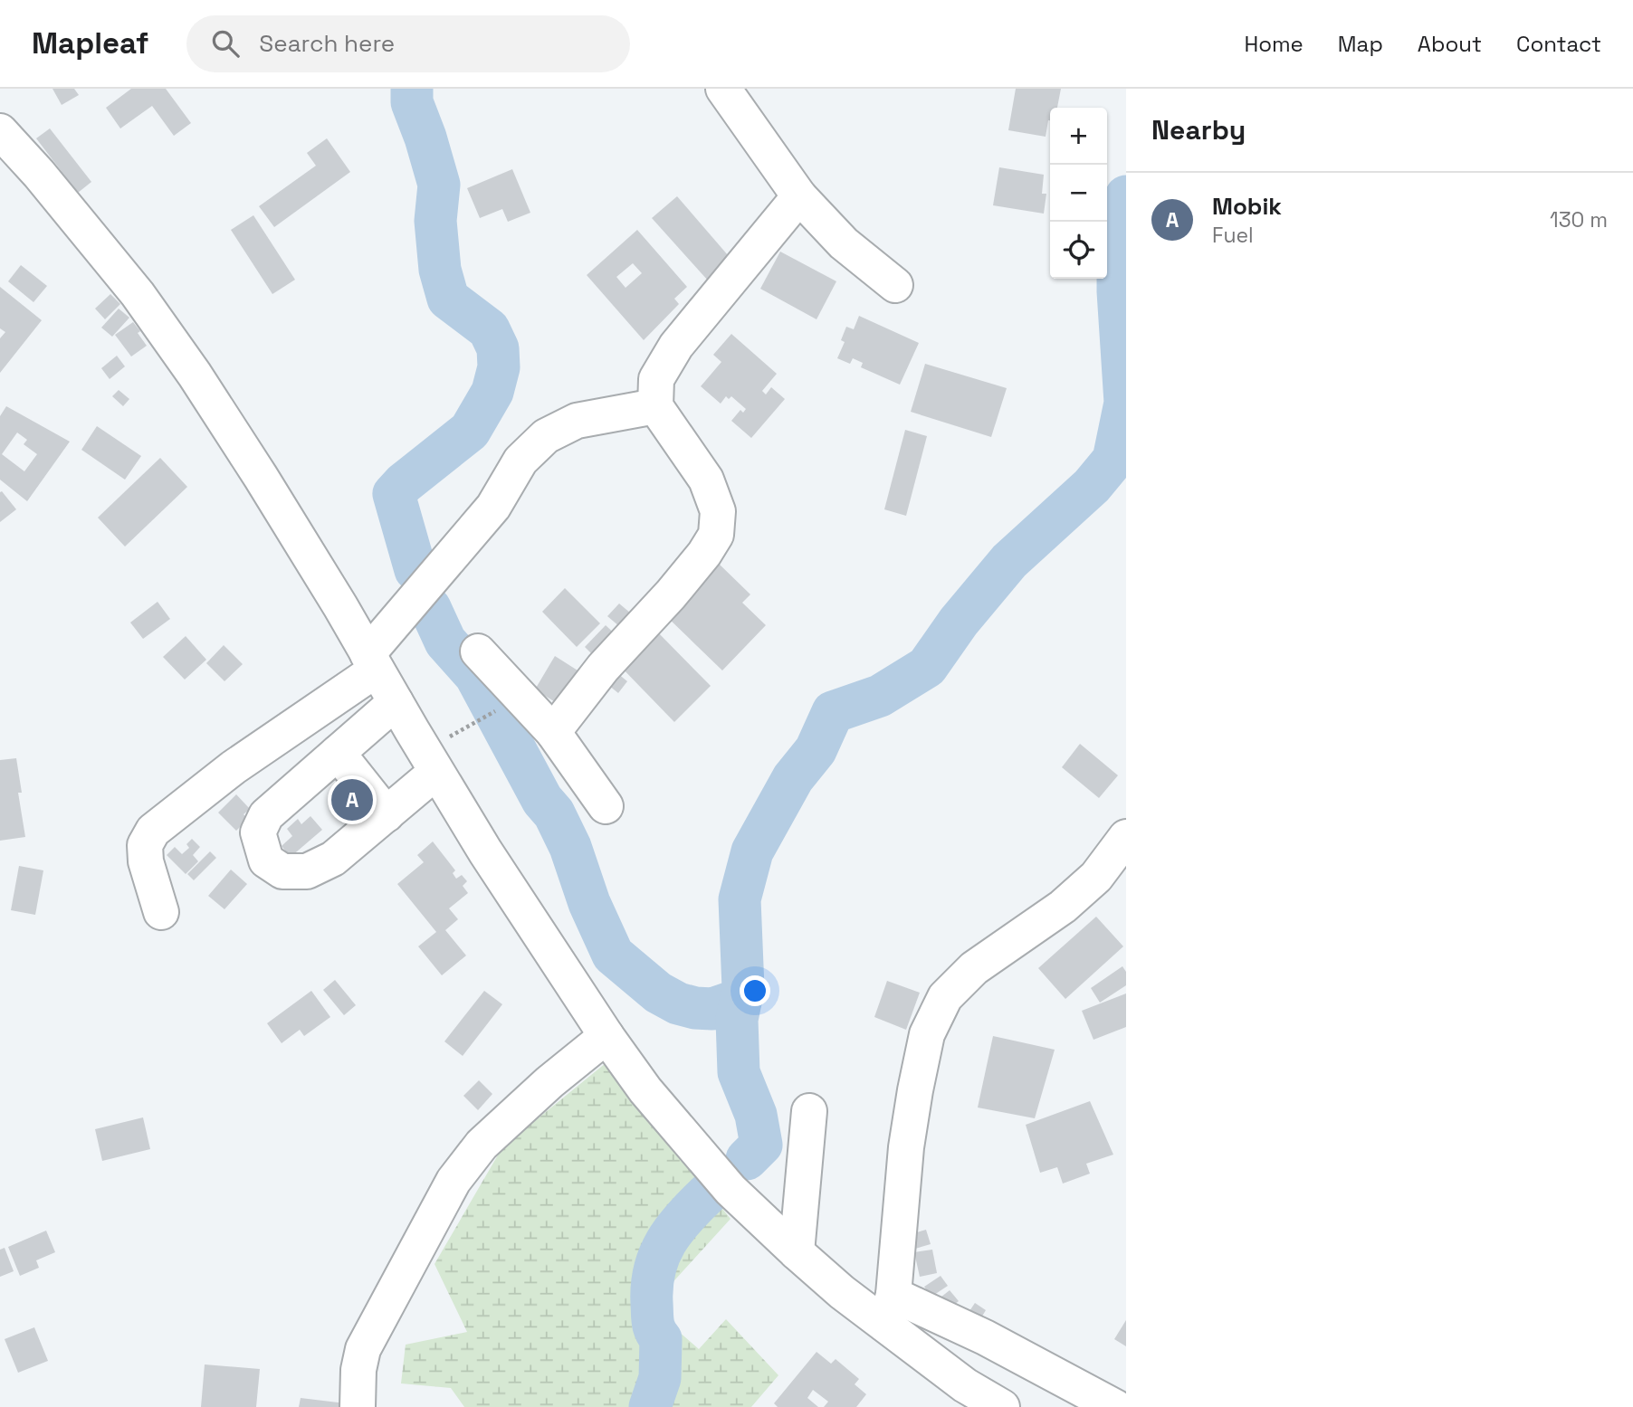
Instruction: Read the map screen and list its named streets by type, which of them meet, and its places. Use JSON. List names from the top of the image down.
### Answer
{
  "page": {
    "header": "Mapleaf",
    "search": "Search here",
    "nav": [
      "Home",
      "Map",
      "About",
      "Contact"
    ],
    "heading": "Nearby",
    "map_buttons": ["+", "−"],
    "list": [
      {
        "mark": "A",
        "name": "Mobik",
        "note": "Fuel",
        "value": "130 m"
      }
    ],
    "pins": "A"
  }
}
